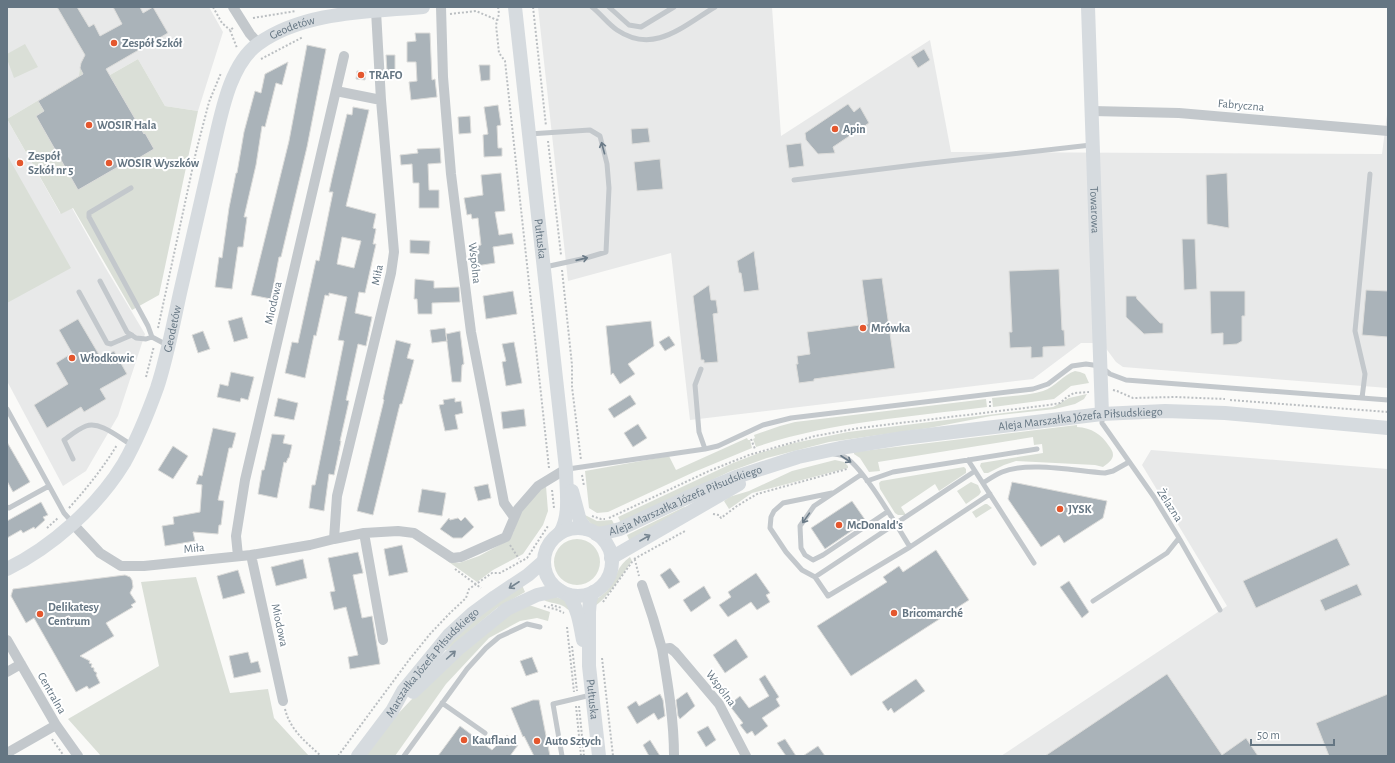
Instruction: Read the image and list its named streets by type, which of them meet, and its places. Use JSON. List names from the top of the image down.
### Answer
{
  "streets": {
    "main road": [
      "Geodetów",
      "Towarowa",
      "Pułtuska",
      "Aleja Marszałka Józefa Piłsudskiego",
      "Marszałka Józefa Piłsudskiego"
    ],
    "street": [
      "Fabryczna",
      "Wspólna",
      "Miła",
      "Miodowa",
      "Centralna"
    ],
    "lane": ["Żelazna"]
  },
  "crossings": [
    ["Geodetów", "Miła"],
    ["Fabryczna", "Towarowa"],
    ["Towarowa", "Aleja Marszałka Józefa Piłsudskiego"],
    ["Towarowa", "Żelazna"],
    ["Pułtuska", "Aleja Marszałka Józefa Piłsudskiego"],
    ["Pułtuska", "Marszałka Józefa Piłsudskiego"],
    ["Miła", "Miodowa"],
    ["Aleja Marszałka Józefa Piłsudskiego", "Żelazna"],
    ["Aleja Marszałka Józefa Piłsudskiego", "Marszałka Józefa Piłsudskiego"]
  ],
  "places": [
    "Zespół Szkół",
    "TRAFO",
    "WOSIR Hala",
    "Apin",
    "Zespół Szkół nr 5",
    "WOSIR Wyszków",
    "Mrówka",
    "Włodkowic",
    "JYSK",
    "McDonald's",
    "Bricomarché",
    "Delikatesy Centrum",
    "Kaufland",
    "Auto Sztych"
  ],
  "scale_bar": "50 m"
}
